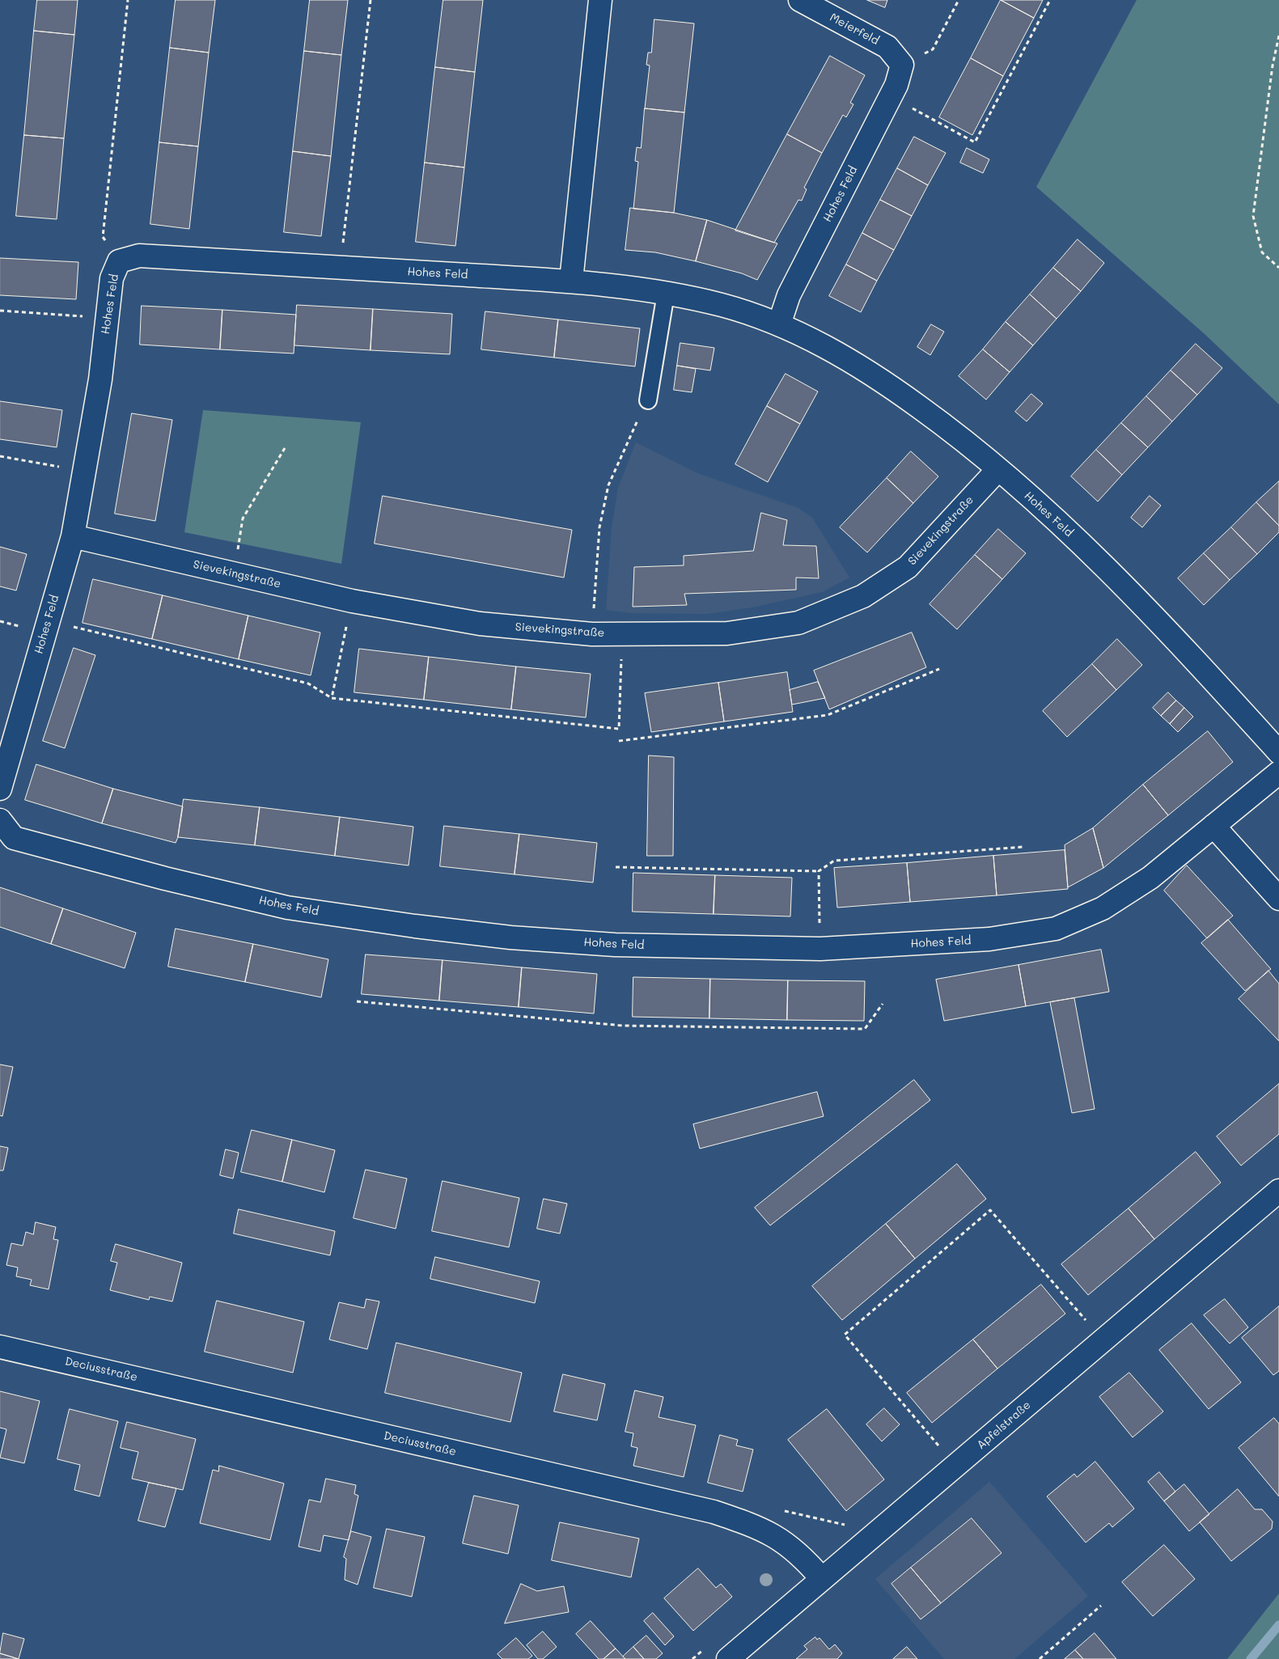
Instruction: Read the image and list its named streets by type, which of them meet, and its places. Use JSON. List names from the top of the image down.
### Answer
{
  "streets": {
    "street": [
      "Meierfeld",
      "Hohes Feld",
      "Sievekingstraße",
      "Deciusstraße",
      "Apfelstraße"
    ]
  },
  "crossings": [
    ["Meierfeld", "Hohes Feld"],
    ["Hohes Feld", "Sievekingstraße"],
    ["Deciusstraße", "Apfelstraße"]
  ]
}
